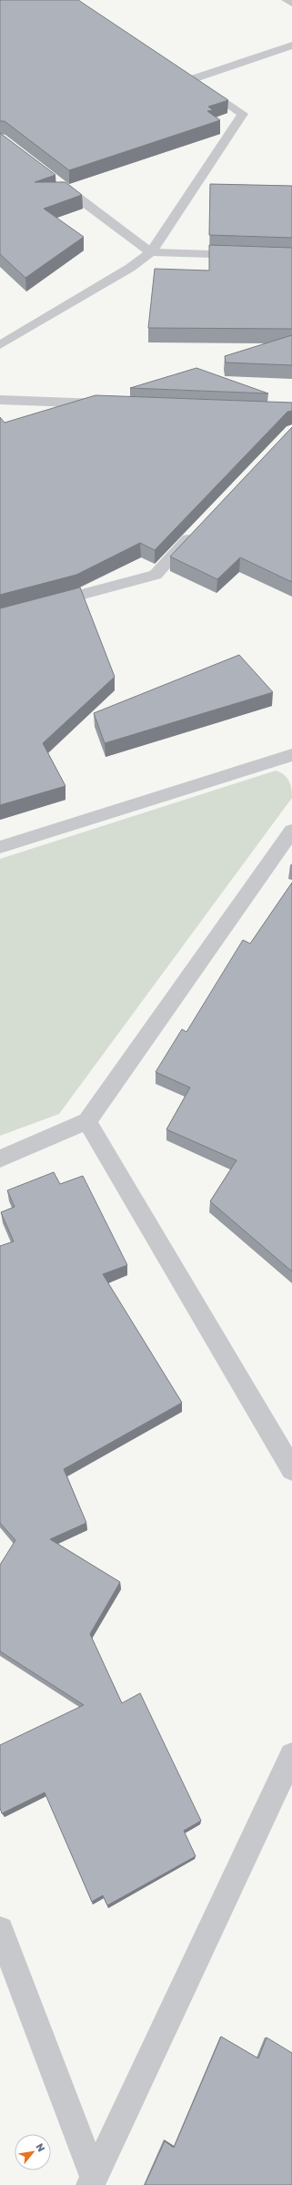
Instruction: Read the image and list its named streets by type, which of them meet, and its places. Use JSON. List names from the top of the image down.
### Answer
{
  "north": "top right"
}
